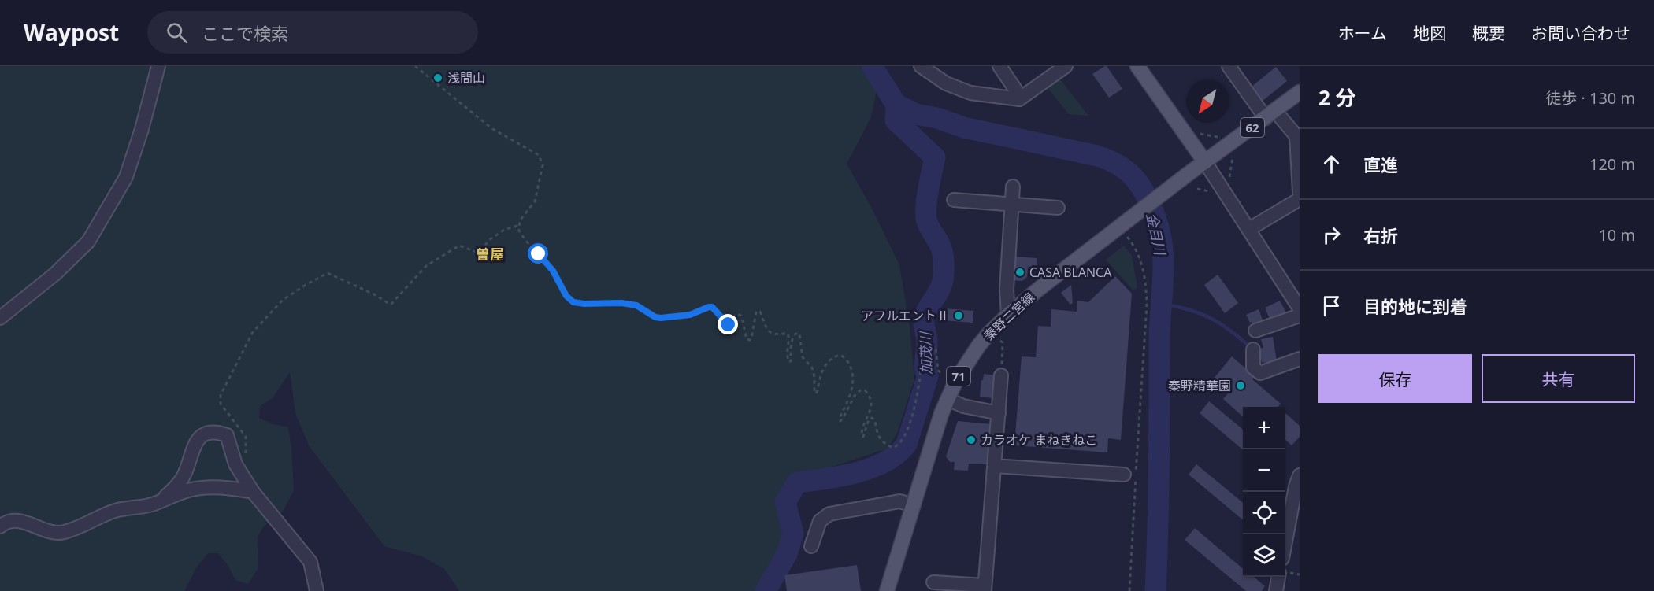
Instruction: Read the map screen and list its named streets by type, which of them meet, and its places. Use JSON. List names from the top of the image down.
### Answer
{
  "streets": {
    "main road": ["62", "秦野二宮線", "71"]
  },
  "crossings": [
    ["62", "秦野二宮線"]
  ],
  "districts": ["曽屋"],
  "water": ["金目川", "加茂川"],
  "places": [
    "浅間山",
    "CASA BLANCA",
    "アフルエントⅡ",
    "秦野精華園",
    "カラオケ まねきねこ"
  ],
  "north": "bottom left",
  "page": {
    "header": "Waypost",
    "search": "ここで検索",
    "nav": [
      "ホーム",
      "地図",
      "概要",
      "お問い合わせ"
    ],
    "heading": ["2 分", "徒歩 · 130 m"],
    "list": [
      ["直進", "120 m"],
      ["右折", "10 m"],
      "目的地に到着"
    ],
    "buttons": ["保存", "共有"],
    "map_buttons": ["+", "−"]
  }
}
